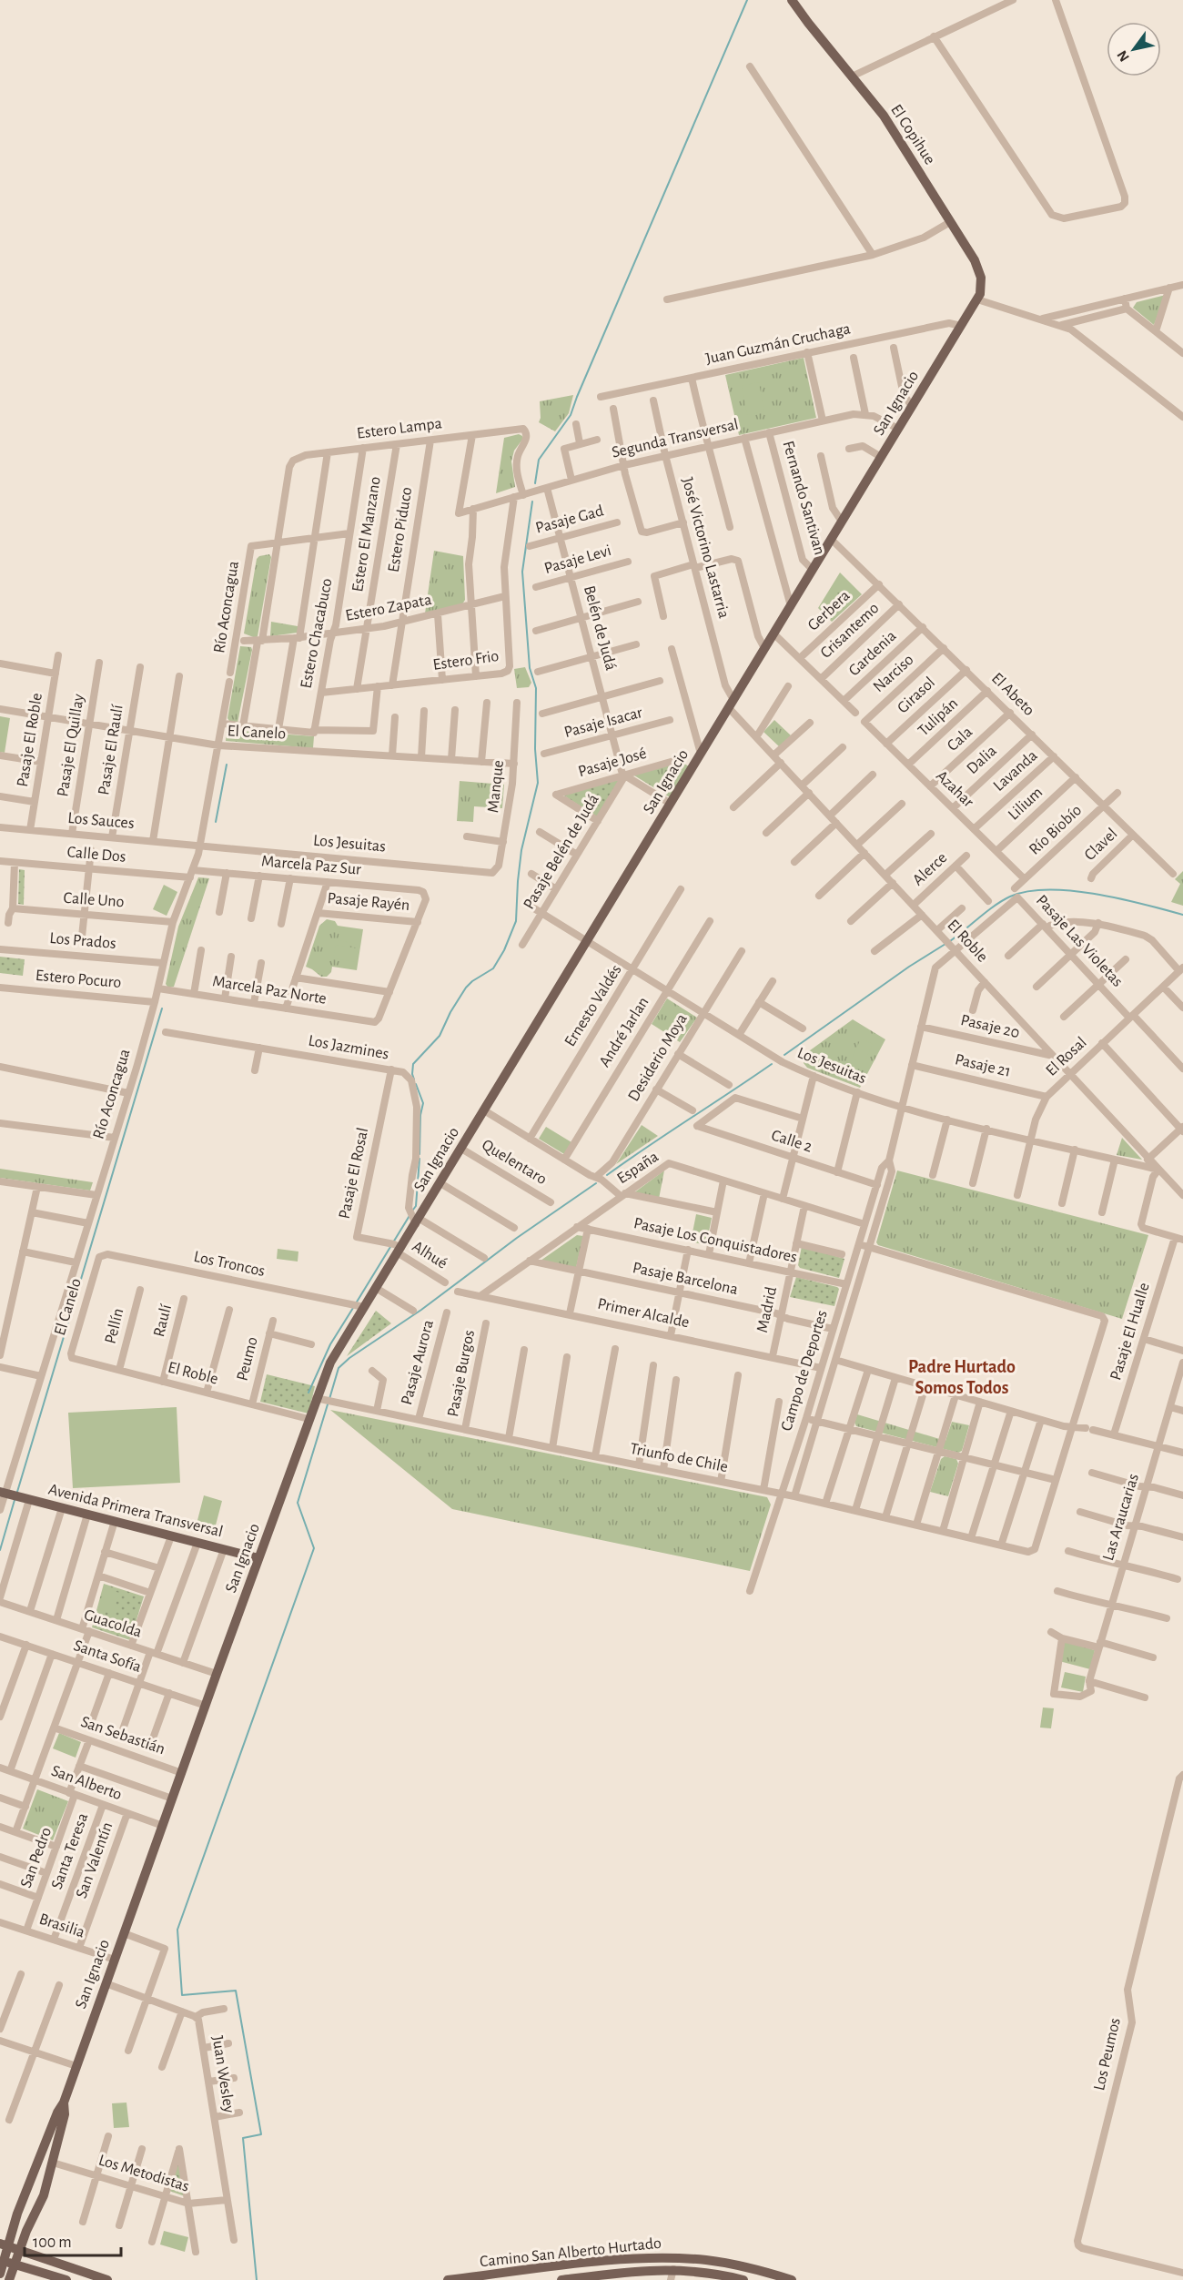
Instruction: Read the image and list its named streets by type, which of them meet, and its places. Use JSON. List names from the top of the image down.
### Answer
{
  "streets": {
    "main road": [
      "El Copihue",
      "San Ignacio",
      "Avenida Primera Transversal",
      "Camino San Alberto Hurtado"
    ],
    "street": [
      "Juan Guzmán Cruchaga",
      "Estero Lampa",
      "Segunda Transversal",
      "Fernando Santivan",
      "Pasaje Gad",
      "Estero Piduco",
      "Estero El Manzano",
      "José Victorino Lastarria",
      "Pasaje Levi",
      "Río Aconcagua",
      "Estero Zapata",
      "Gerbera",
      "Belén de Judá",
      "Crisantemo",
      "Estero Chacabuco",
      "Gardenia",
      "Estero Frio",
      "Narciso",
      "El Abeto",
      "Girasol",
      "Tulipán",
      "Pasaje Isacar",
      "El Canelo",
      "Cala",
      "Pasaje El Roble",
      "Pasaje El Quillay",
      "Pasaje El Raulí",
      "Dalia",
      "Pasaje José",
      "Lavanda",
      "Manque",
      "Azahar",
      "Lilium",
      "Los Sauces",
      "Río Biobío",
      "Los Jesuitas",
      "Clavel",
      "Pasaje Belén de Judá",
      "Calle Dos",
      "Marcela Paz Sur",
      "Alerce",
      "Calle Uno",
      "Pasaje Rayén",
      "Los Prados",
      "El Roble",
      "Pasaje Las Violetas",
      "Estero Pocuro",
      "Marcela Paz Norte",
      "Ernesto Valdés",
      "Pasaje 20",
      "André Jarlan",
      "Los Jazmines",
      "El Rosal",
      "Desiderio Moya",
      "Pasaje 21",
      "Calle 2",
      "Quelentaro",
      "España",
      "Pasaje El Rosal",
      "Pasaje Los Conquistadores",
      "Alhué",
      "Los Troncos",
      "Pasaje Barcelona",
      "Madrid",
      "Primer Alcalde",
      "Raulí",
      "Pellín",
      "Pasaje El Hualle",
      "Peumo",
      "Pasaje Aurora",
      "Campo de Deportes",
      "Pasaje Burgos",
      "Triunfo de Chile",
      "Las Araucarias",
      "Guacolda",
      "Santa Sofía",
      "San Sebastián",
      "San Alberto",
      "Santa Teresa",
      "San Pedro",
      "San Valentín",
      "Brasilia",
      "Los Peumos",
      "Juan Wesley",
      "Los Metodistas"
    ]
  },
  "crossings": [
    ["El Copihue", "San Ignacio"],
    ["Juan Guzmán Cruchaga", "San Ignacio"],
    ["San Ignacio", "Fernando Santivan"],
    ["San Ignacio", "José Victorino Lastarria"],
    ["San Ignacio", "El Abeto"],
    ["San Ignacio", "Los Jesuitas"],
    ["San Ignacio", "El Roble"],
    ["San Ignacio", "Los Jazmines"],
    ["San Ignacio", "Quelentaro"],
    ["San Ignacio", "Pasaje El Rosal"],
    ["San Ignacio", "Alhué"],
    ["San Ignacio", "Los Troncos"],
    ["San Ignacio", "Triunfo de Chile"],
    ["San Ignacio", "Avenida Primera Transversal"],
    ["San Ignacio", "Guacolda"],
    ["San Ignacio", "Santa Sofía"],
    ["San Ignacio", "San Sebastián"],
    ["San Ignacio", "San Alberto"],
    ["San Ignacio", "Brasilia"],
    ["San Ignacio", "Juan Wesley"],
    ["Estero Lampa", "Segunda Transversal"],
    ["Estero Lampa", "Estero Piduco"],
    ["Estero Lampa", "Estero El Manzano"],
    ["Estero Lampa", "Río Aconcagua"],
    ["Estero Lampa", "Estero Zapata"],
    ["Estero Lampa", "Estero Chacabuco"],
    ["Segunda Transversal", "Fernando Santivan"],
    ["Segunda Transversal", "José Victorino Lastarria"],
    ["Segunda Transversal", "Belén de Judá"],
    ["Segunda Transversal", "Estero Frio"],
    ["Pasaje Gad", "Belén de Judá"],
    ["Estero Piduco", "Estero Zapata"],
    ["Estero Piduco", "Estero Frio"],
    ["Estero El Manzano", "Estero Zapata"],
    ["Estero El Manzano", "Estero Frio"],
    ["José Victorino Lastarria", "El Roble"],
    ["Pasaje Levi", "Belén de Judá"],
    ["Río Aconcagua", "El Canelo"],
    ["Río Aconcagua", "Los Sauces"],
    ["Río Aconcagua", "Los Jesuitas"],
    ["Río Aconcagua", "Calle Dos"],
    ["Río Aconcagua", "Marcela Paz Sur"],
    ["Río Aconcagua", "Calle Uno"],
    ["Río Aconcagua", "Los Prados"],
    ["Río Aconcagua", "Estero Pocuro"],
    ["Río Aconcagua", "Marcela Paz Norte"],
    ["Río Aconcagua", "Avenida Primera Transversal"],
    ["Estero Zapata", "Estero Chacabuco"],
    ["Estero Zapata", "Estero Frio"],
    ["Gerbera", "El Abeto"],
    ["Belén de Judá", "Pasaje Isacar"],
    ["Belén de Judá", "Pasaje José"],
    ["Belén de Judá", "Pasaje Belén de Judá"],
    ["Crisantemo", "El Abeto"],
    ["Estero Chacabuco", "Estero Frio"],
    ["Gardenia", "El Abeto"],
    ["Narciso", "El Abeto"],
    ["Narciso", "Azahar"],
    ["El Abeto", "Girasol"],
    ["El Abeto", "Tulipán"],
    ["El Abeto", "Cala"],
    ["El Abeto", "Dalia"],
    ["El Abeto", "Lavanda"],
    ["El Abeto", "Lilium"],
    ["El Abeto", "Río Biobío"],
    ["El Abeto", "Clavel"],
    ["Girasol", "Azahar"],
    ["Tulipán", "Azahar"],
    ["El Canelo", "Pasaje El Roble"],
    ["El Canelo", "Pasaje El Quillay"],
    ["El Canelo", "Pasaje El Raulí"],
    ["El Canelo", "Manque"],
    ["El Canelo", "El Roble"],
    ["El Canelo", "Los Troncos"],
    ["Cala", "Azahar"],
    ["Pasaje El Roble", "Los Sauces"],
    ["Pasaje El Quillay", "Los Sauces"],
    ["Pasaje El Raulí", "Los Sauces"],
    ["Dalia", "Azahar"],
    ["Pasaje José", "Pasaje Belén de Judá"],
    ["Lavanda", "Azahar"],
    ["Manque", "Los Jesuitas"],
    ["Azahar", "Lilium"],
    ["Azahar", "Río Biobío"],
    ["Los Sauces", "Los Jesuitas"],
    ["Los Jesuitas", "Pasaje Belén de Judá"],
    ["Los Jesuitas", "El Roble"],
    ["Los Jesuitas", "Ernesto Valdés"],
    ["Los Jesuitas", "André Jarlan"],
    ["Los Jesuitas", "El Rosal"],
    ["Los Jesuitas", "Desiderio Moya"],
    ["Los Jesuitas", "Campo de Deportes"],
    ["Calle Dos", "Marcela Paz Sur"],
    ["Marcela Paz Sur", "Pasaje Rayén"],
    ["Alerce", "El Roble"],
    ["El Roble", "Pasaje Las Violetas"],
    ["El Roble", "Pasaje 20"],
    ["El Roble", "El Rosal"],
    ["El Roble", "Raulí"],
    ["El Roble", "Pellín"],
    ["El Roble", "Peumo"],
    ["El Roble", "Campo de Deportes"],
    ["Pasaje Las Violetas", "El Rosal"],
    ["Pasaje Las Violetas", "Campo de Deportes"],
    ["Pasaje 20", "Campo de Deportes"],
    ["Los Jazmines", "Pasaje El Rosal"],
    ["El Rosal", "Pasaje 21"],
    ["Pasaje 21", "Campo de Deportes"],
    ["Calle 2", "Campo de Deportes"],
    ["España", "Pasaje Los Conquistadores"],
    ["España", "Pasaje Barcelona"],
    ["España", "Madrid"],
    ["España", "Primer Alcalde"],
    ["España", "Campo de Deportes"],
    ["Pasaje El Rosal", "Alhué"],
    ["Pasaje Los Conquistadores", "Madrid"],
    ["Pasaje Los Conquistadores", "Campo de Deportes"],
    ["Pasaje Barcelona", "Madrid"],
    ["Pasaje Barcelona", "Campo de Deportes"],
    ["Madrid", "Primer Alcalde"],
    ["Primer Alcalde", "Campo de Deportes"],
    ["Pasaje Aurora", "Triunfo de Chile"],
    ["Campo de Deportes", "Triunfo de Chile"],
    ["Pasaje Burgos", "Triunfo de Chile"],
    ["San Sebastián", "San Pedro"],
    ["San Alberto", "Santa Teresa"],
    ["San Alberto", "San Pedro"],
    ["San Alberto", "San Valentín"],
    ["Santa Teresa", "Brasilia"],
    ["San Pedro", "Brasilia"],
    ["San Valentín", "Brasilia"],
    ["Juan Wesley", "Los Metodistas"]
  ],
  "districts": ["Padre Hurtado Somos Todos"],
  "scale_bar": "100 m",
  "north": "bottom left"
}
